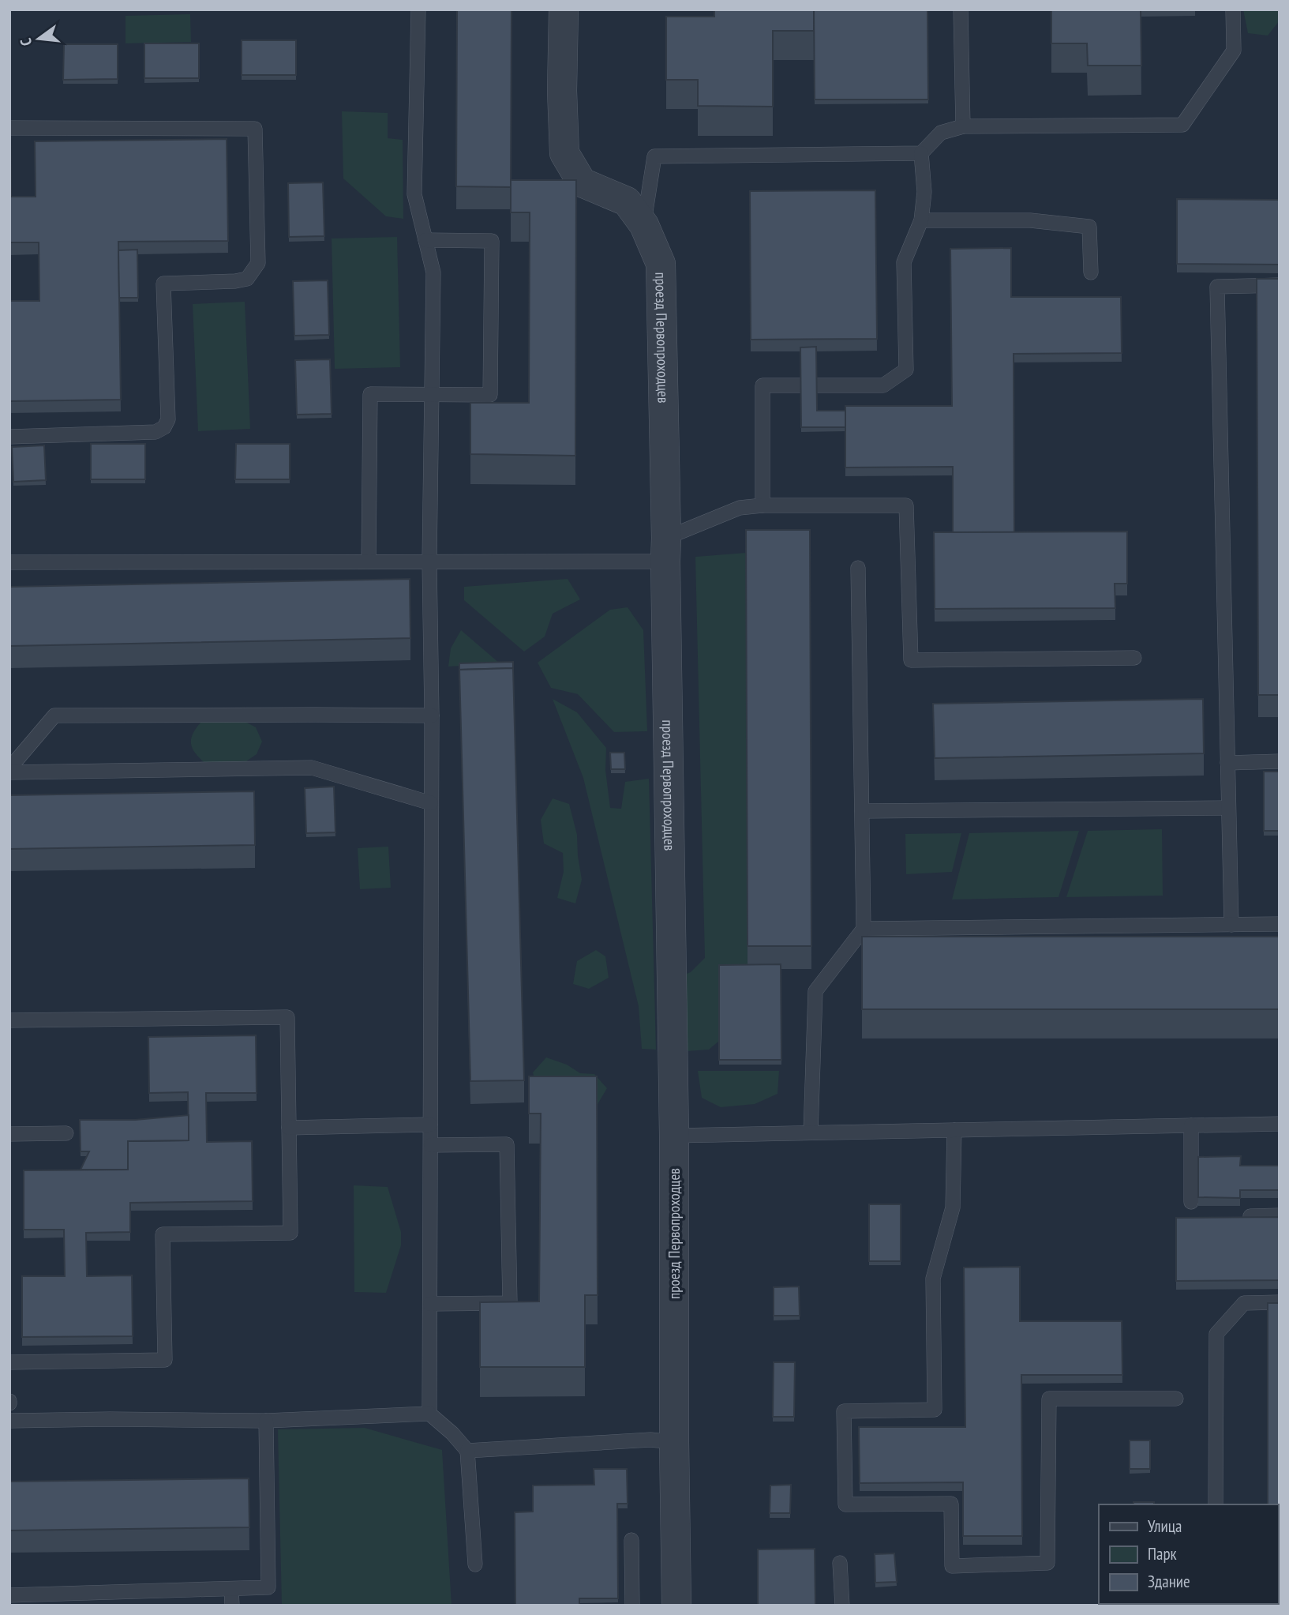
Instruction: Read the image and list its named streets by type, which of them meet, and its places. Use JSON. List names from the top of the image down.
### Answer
{
  "streets": {
    "street": ["проезд Первопроходцев"]
  },
  "legend": ["Улица", "Парк", "Здание"],
  "north": "left"
}
